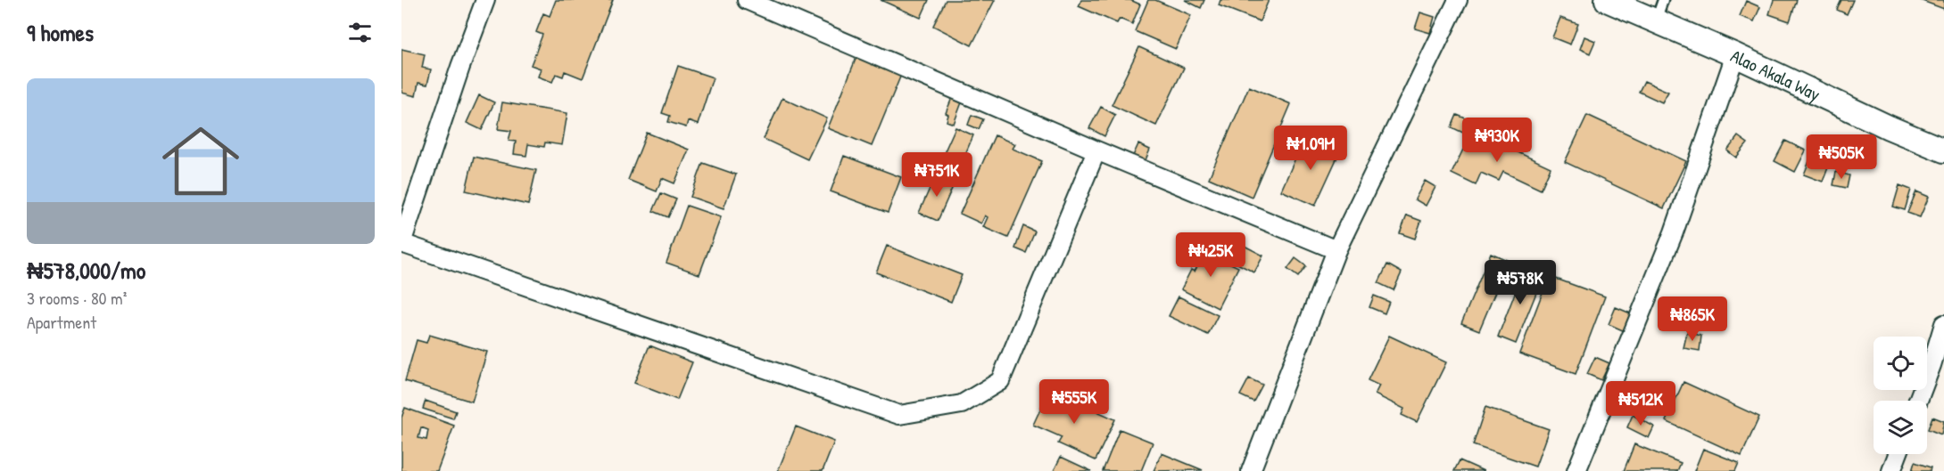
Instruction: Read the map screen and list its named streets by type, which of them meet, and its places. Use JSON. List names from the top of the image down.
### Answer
{
  "streets": {
    "street": ["Alao Akala Way"]
  },
  "page": {
    "heading": "9 homes",
    "list": [
      {
        "name": "₦578,000/mo",
        "note": "3 rooms · 80 m² · Apartment"
      }
    ],
    "price": [
      "₦930K",
      "₦1.09M",
      "₦505K",
      "₦751K",
      "₦425K",
      "₦578K",
      "₦865K",
      "₦555K",
      "₦512K"
    ]
  }
}
